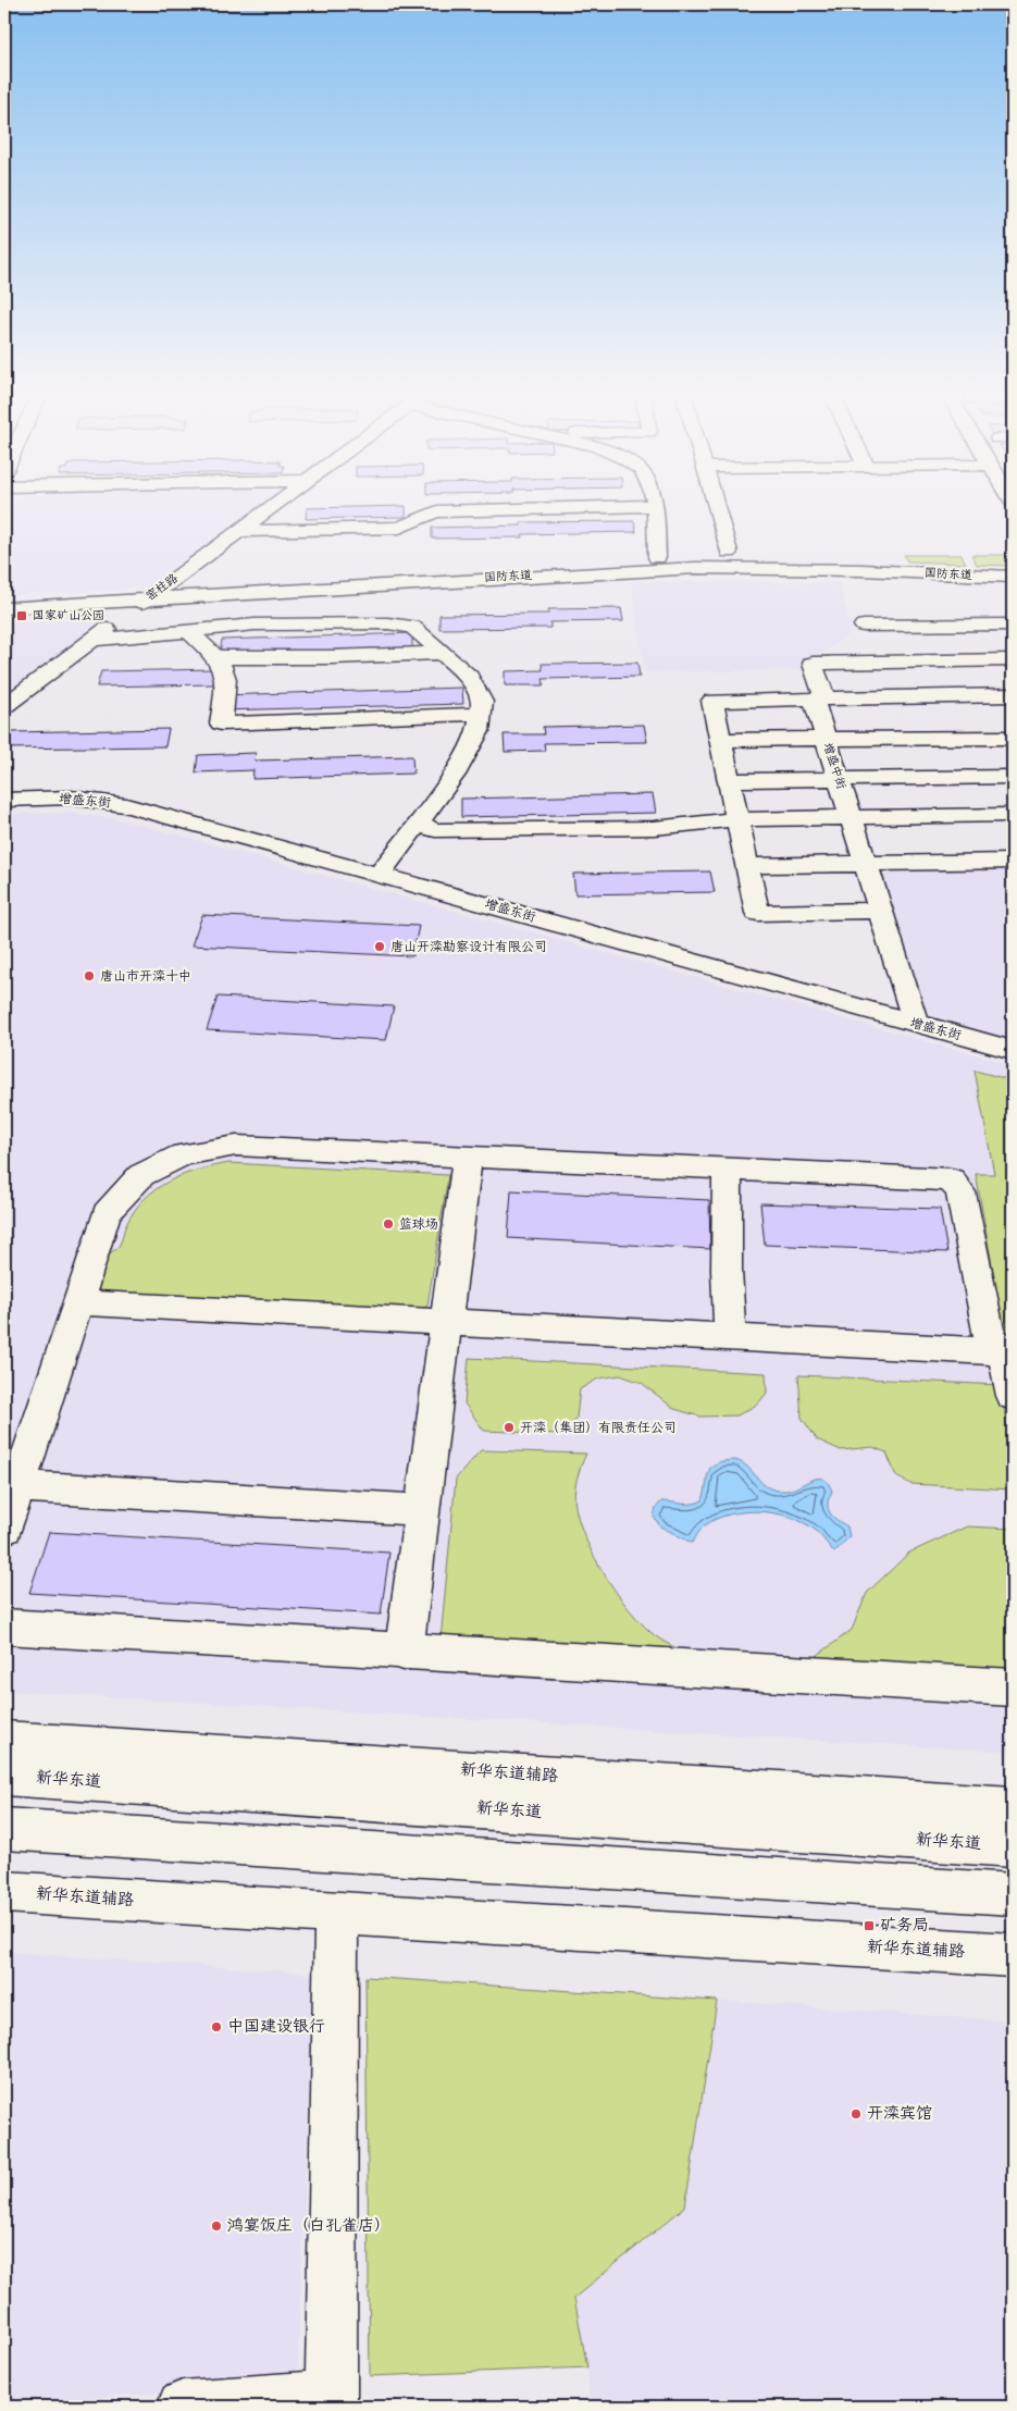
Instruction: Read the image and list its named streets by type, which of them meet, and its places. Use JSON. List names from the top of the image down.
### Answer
{
  "streets": {
    "street": [
      "国防东道",
      "窑柱路",
      "增盛中街",
      "增盛东街",
      "新华东道辅路",
      "新华东道"
    ]
  },
  "crossings": [
    ["国防东道", "窑柱路"],
    ["增盛中街", "增盛东街"]
  ],
  "places": {
    "transit": ["国家矿山公园", "矿务局"],
    "other": [
      "唐山开滦勘察设计有限公司",
      "唐山市开滦十中",
      "篮球场",
      "开滦（集团）有限责任公司",
      "中国建设银行",
      "开滦宾馆",
      "鸿宴饭庄（白孔雀店）"
    ]
  }
}
